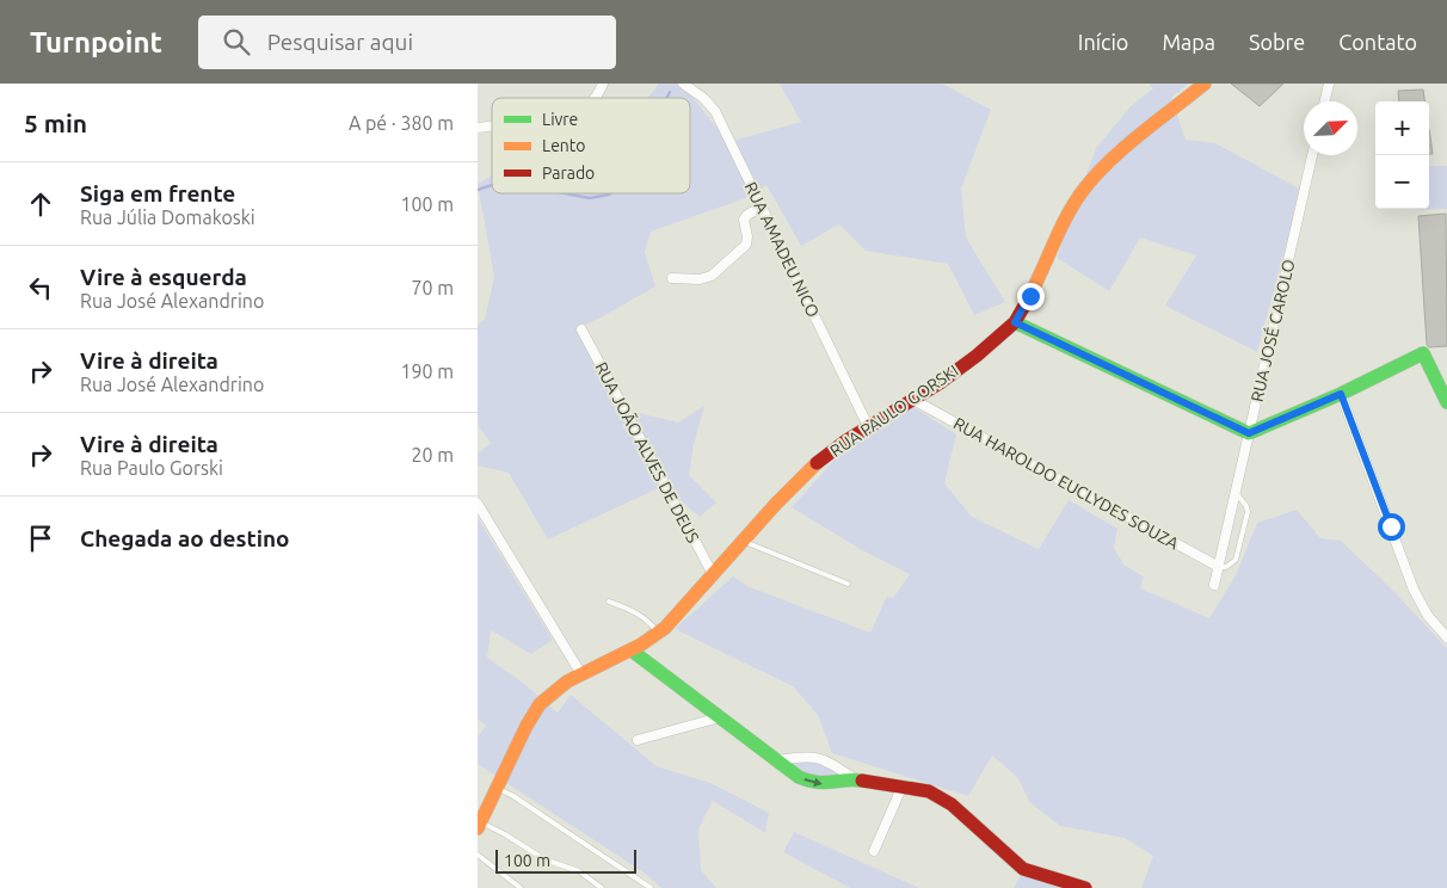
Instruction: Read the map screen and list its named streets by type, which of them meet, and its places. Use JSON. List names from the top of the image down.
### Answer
{
  "streets": {
    "street": [
      "RUA AMADEU NICO",
      "RUA JOSÉ CAROLO",
      "RUA PAULO GORSKI",
      "RUA JOÃO ALVES DE DEUS",
      "RUA HAROLDO EUCLYDES SOUZA"
    ]
  },
  "crossings": [
    ["RUA AMADEU NICO", "RUA PAULO GORSKI"],
    ["RUA JOSÉ CAROLO", "RUA HAROLDO EUCLYDES SOUZA"],
    ["RUA PAULO GORSKI", "RUA JOÃO ALVES DE DEUS"],
    ["RUA PAULO GORSKI", "RUA HAROLDO EUCLYDES SOUZA"]
  ],
  "legend": ["Livre", "Lento", "Parado"],
  "scale_bar": "100 m",
  "north": "top right",
  "page": {
    "header": "Turnpoint",
    "search": "Pesquisar aqui",
    "nav": [
      "Início",
      "Mapa",
      "Sobre",
      "Contato"
    ],
    "heading": ["5 min", "A pé · 380 m"],
    "map_buttons": ["+", "−"],
    "list": [
      ["Siga em frente", "Rua Júlia Domakoski", "100 m"],
      ["Vire à esquerda", "Rua José Alexandrino", "70 m"],
      ["Vire à direita", "Rua José Alexandrino", "190 m"],
      ["Vire à direita", "Rua Paulo Gorski", "20 m"],
      "Chegada ao destino"
    ],
    "scale": "100 m"
  }
}
